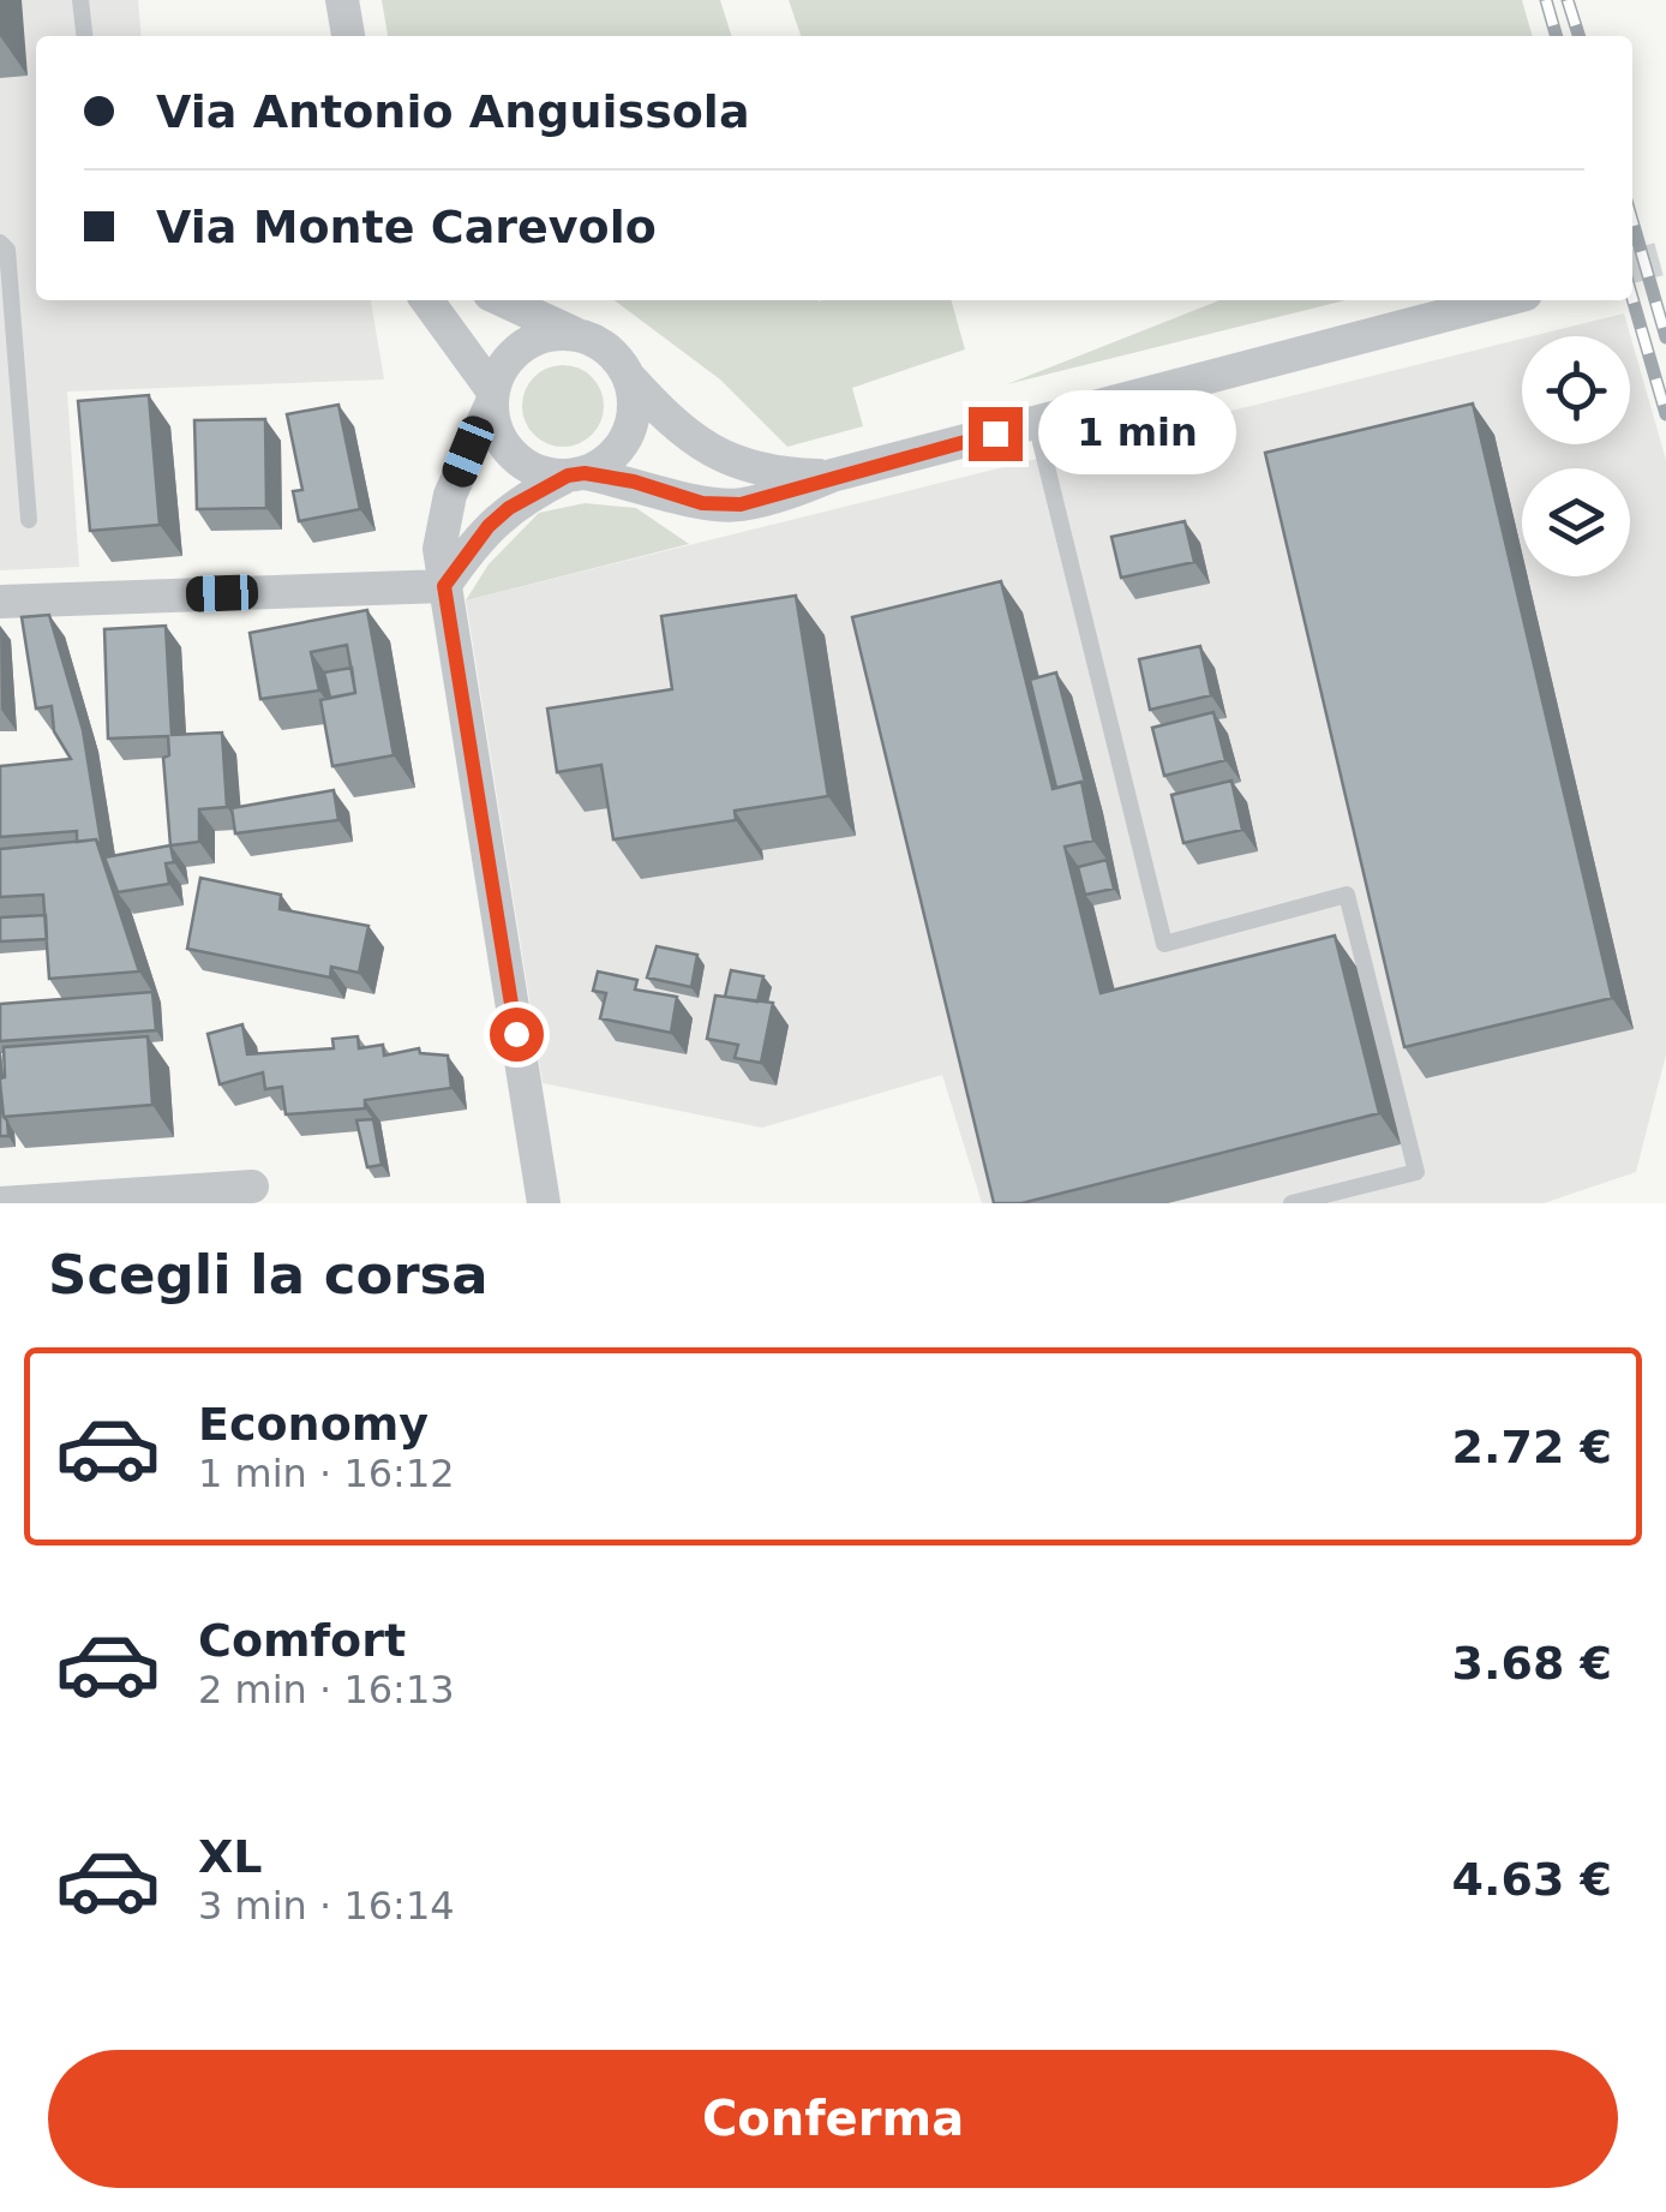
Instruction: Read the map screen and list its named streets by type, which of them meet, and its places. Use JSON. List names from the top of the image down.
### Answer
{
  "page": {
    "banner": ["Via Antonio Anguissola", "Via Monte Carevolo"],
    "bubble": "1 min",
    "heading": "Scegli la corsa",
    "list": [
      {
        "name": "Economy",
        "note": "1 min · 16:12",
        "value": "2.72 €"
      },
      {
        "name": "Comfort",
        "note": "2 min · 16:13",
        "value": "3.68 €"
      },
      {
        "name": "XL",
        "note": "3 min · 16:14",
        "value": "4.63 €"
      }
    ],
    "buttons": "Conferma"
  }
}
